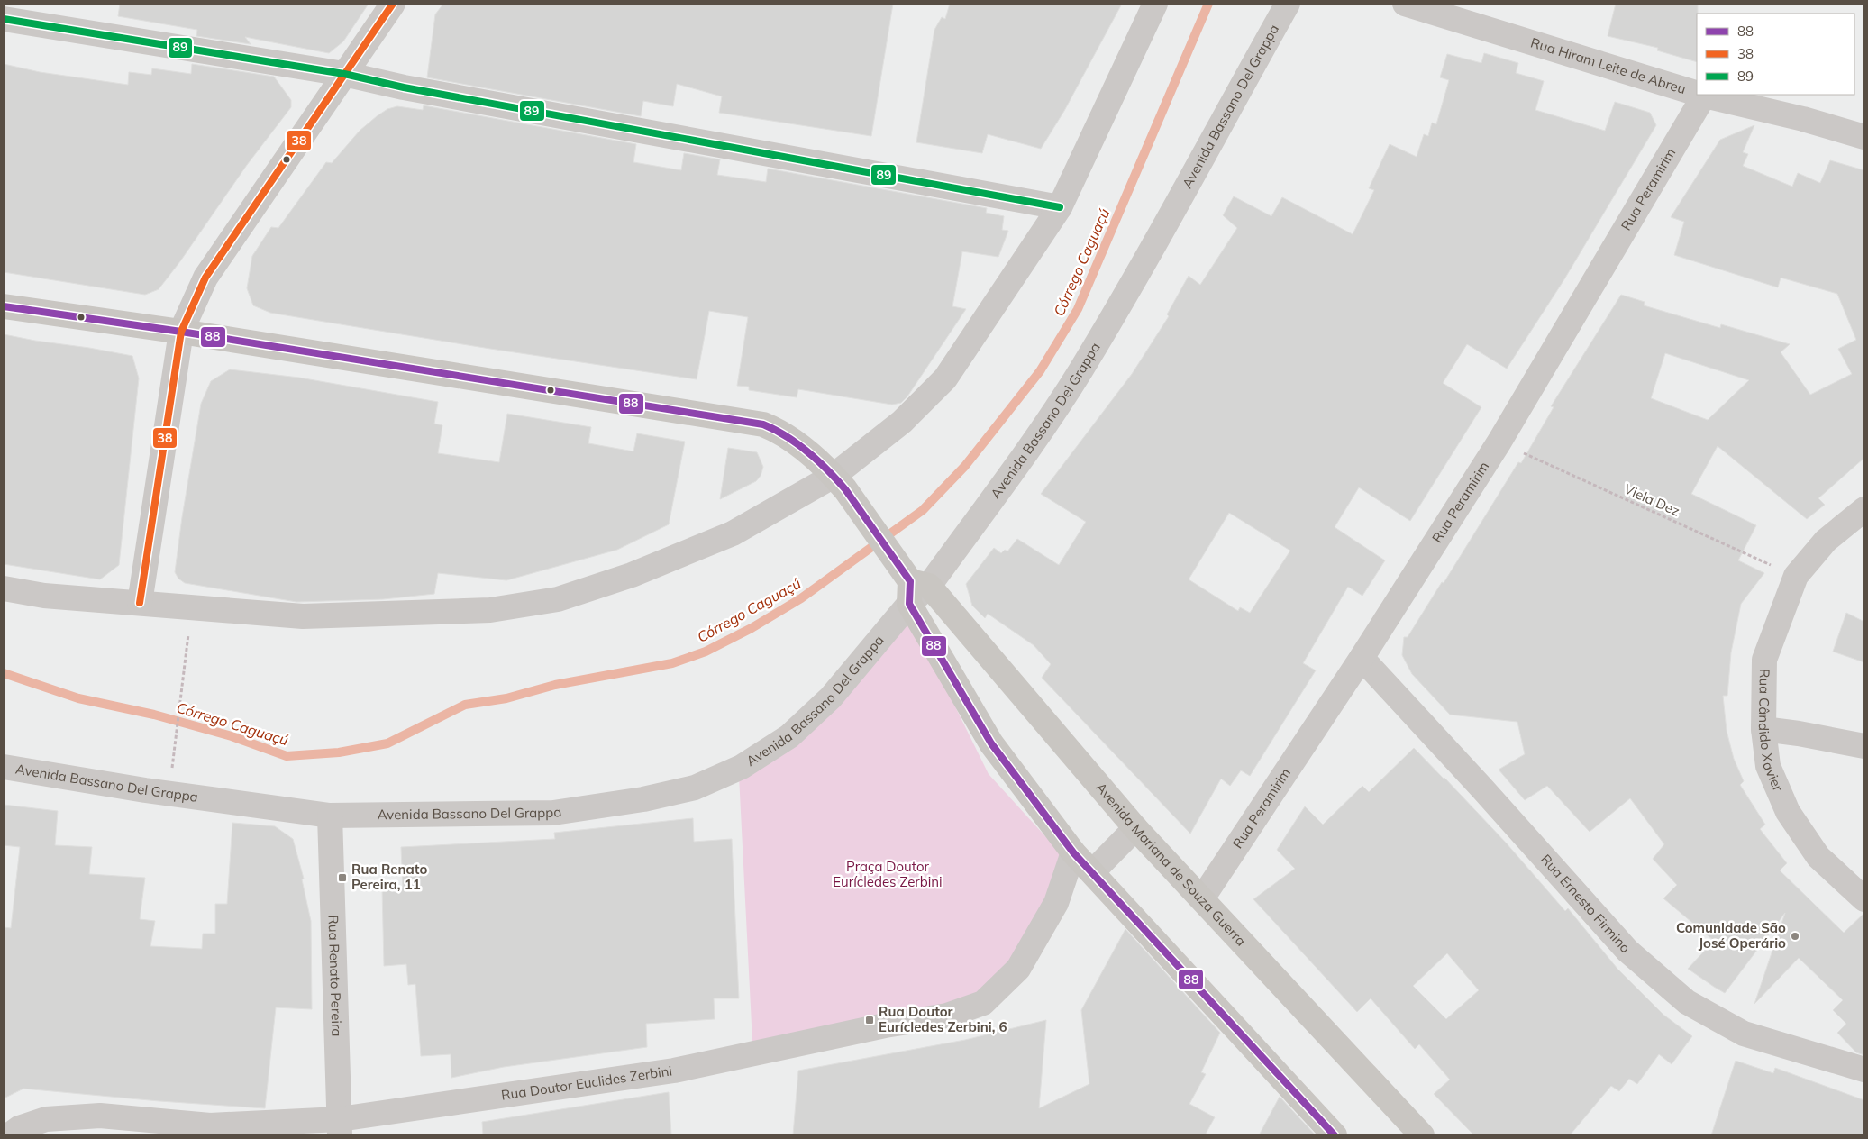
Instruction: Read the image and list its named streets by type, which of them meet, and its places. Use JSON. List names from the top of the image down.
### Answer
{
  "streets": {
    "main road": ["Avenida Mariana de Souza Guerra"],
    "street": [
      "Rua Hiram Leite de Abreu",
      "Avenida Bassano Del Grappa",
      "Rua Peramirim",
      "Rua Cândido Xavier",
      "Rua Ernesto Firmino",
      "Rua Renato Pereira",
      "Rua Doutor Euclides Zerbini"
    ],
    "path": ["Viela Dez"]
  },
  "crossings": [
    ["Rua Hiram Leite de Abreu", "Rua Peramirim"],
    ["Avenida Bassano Del Grappa", "Avenida Mariana de Souza Guerra"],
    ["Avenida Bassano Del Grappa", "Rua Renato Pereira"],
    ["Rua Peramirim", "Viela Dez"],
    ["Rua Peramirim", "Avenida Mariana de Souza Guerra"],
    ["Rua Peramirim", "Rua Ernesto Firmino"],
    ["Viela Dez", "Rua Cândido Xavier"],
    ["Rua Renato Pereira", "Rua Doutor Euclides Zerbini"]
  ],
  "water": ["Córrego Caguaçú"],
  "parks": ["Praça Doutor Eurícledes Zerbini"],
  "places": {
    "transit": ["Rua Renato Pereira, 11", "Rua Doutor Eurícledes Zerbini, 6"],
    "other": ["Comunidade São José Operário"]
  },
  "lines": ["transit line 38", "transit line 89", "transit line 88"],
  "legend": ["88", "38", "89"]
}
